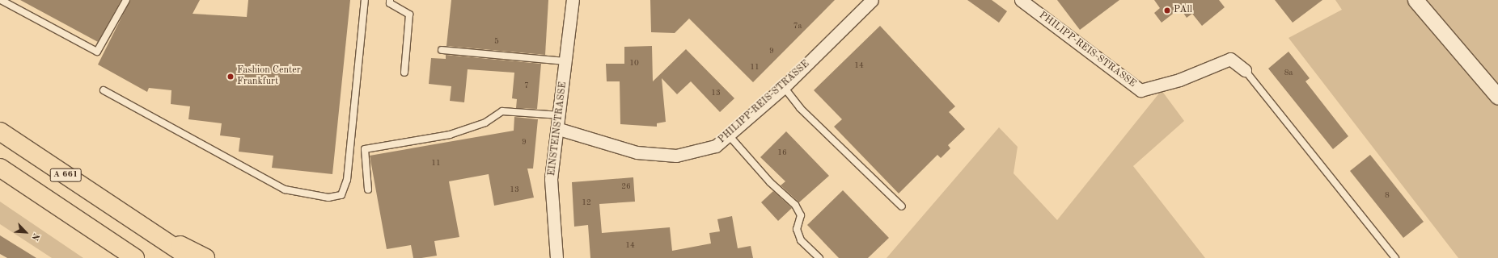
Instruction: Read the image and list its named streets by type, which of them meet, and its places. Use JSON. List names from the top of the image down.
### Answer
{
  "streets": {
    "highway": ["A 661"],
    "street": ["PHILIPP-REIS-STRASSE", "EINSTEINSTRASSE"]
  },
  "crossings": [
    ["PHILIPP-REIS-STRASSE", "EINSTEINSTRASSE"]
  ],
  "places": ["PAll", "Fashion Center Frankfurt"],
  "house_numbers": [
    "7a",
    "5",
    "9",
    "10",
    "14",
    "11",
    "8a",
    "7",
    "13",
    "9",
    "16",
    "11",
    "26",
    "13",
    "8",
    "12",
    "14"
  ],
  "north": "bottom right"
}
